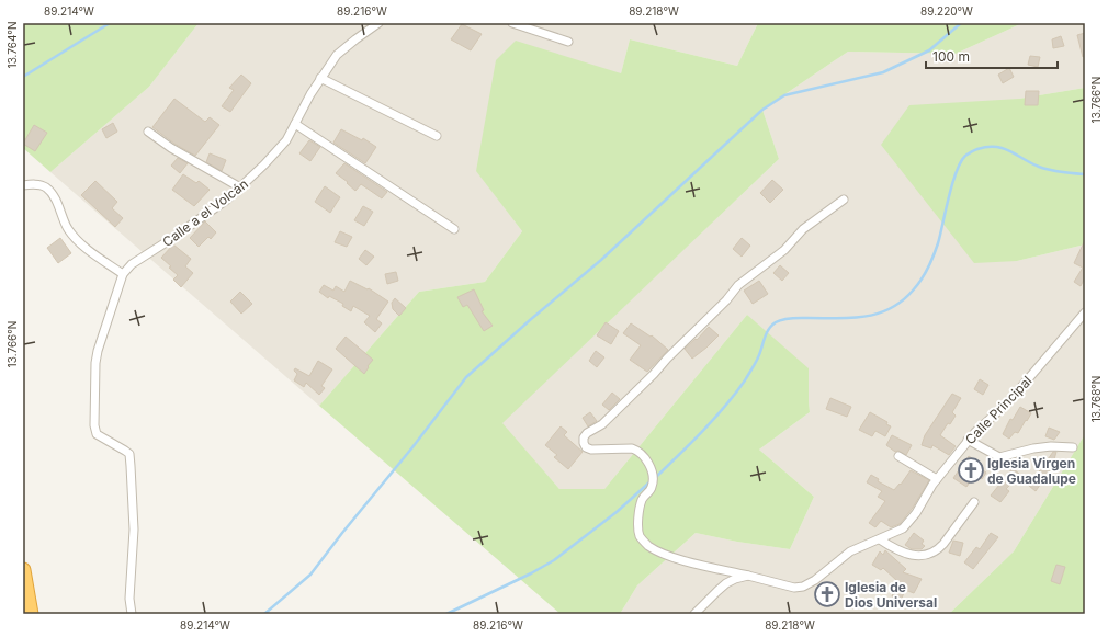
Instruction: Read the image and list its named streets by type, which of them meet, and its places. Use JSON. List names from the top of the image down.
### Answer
{
  "streets": {
    "street": ["Calle a el Volcán", "Calle Principal"]
  },
  "places": {
    "church": ["Iglesia Virgen de Guadalupe", "Iglesia de Dios Universal"]
  },
  "scale_bar": "100 m",
  "coordinates": [
    "89.214°W",
    "89.216°W",
    "89.218°W",
    "89.220°W",
    "13.764°N",
    "13.766°N",
    "13.768°N"
  ]
}
